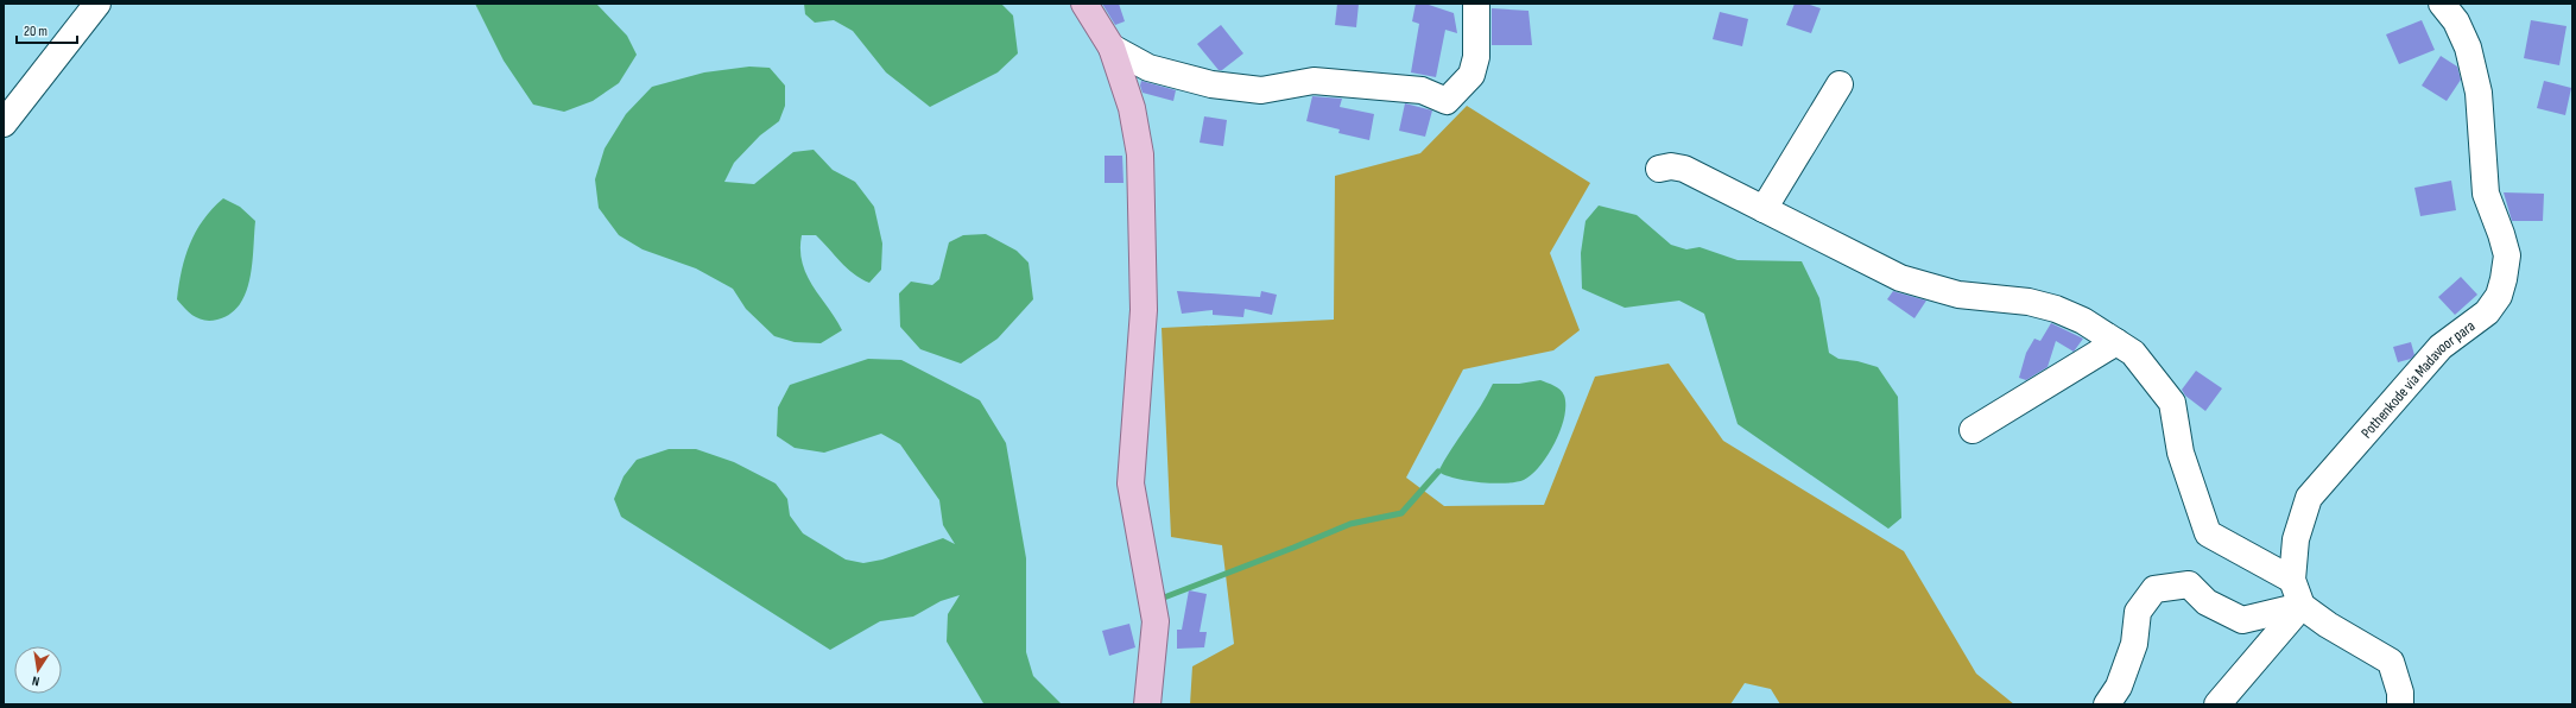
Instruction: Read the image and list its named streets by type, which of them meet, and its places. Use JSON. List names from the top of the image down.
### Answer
{
  "streets": {
    "street": ["Pothenkode via Madavoor para"]
  },
  "scale_bar": "20 m",
  "north": "bottom"
}
